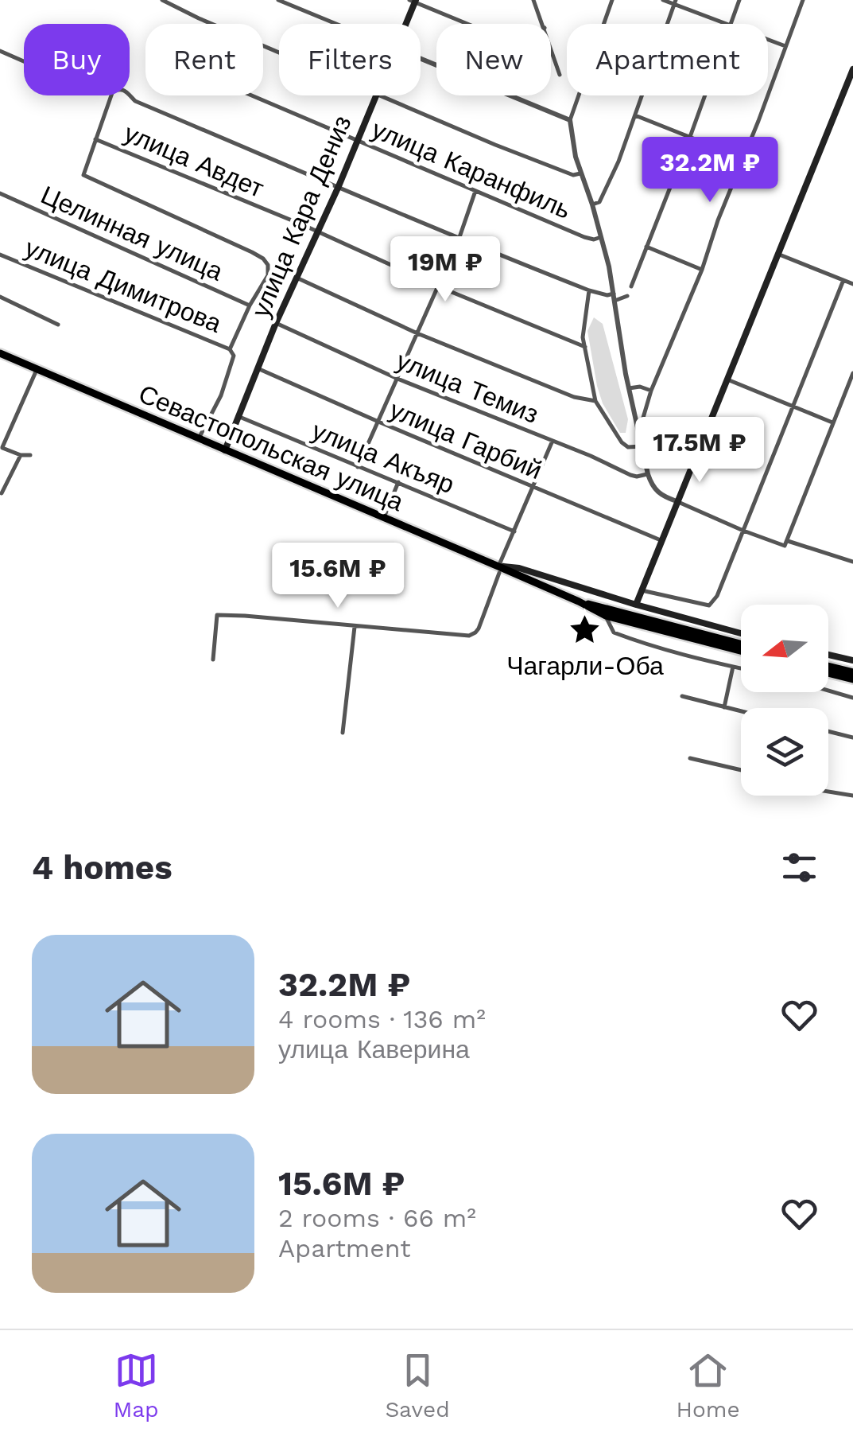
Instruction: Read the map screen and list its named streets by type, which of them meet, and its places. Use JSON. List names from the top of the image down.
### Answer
{
  "streets": {
    "main road": ["улица Кара Дениз", "Севастопольская улица"],
    "street": [
      "улица Авдет",
      "улица Каранфиль",
      "Целинная улица",
      "улица Димитрова",
      "улица Темиз",
      "улица Гарбий",
      "улица Акъяр"
    ]
  },
  "crossings": [
    ["улица Авдет", "улица Кара Дениз"],
    ["улица Каранфиль", "улица Кара Дениз"],
    ["улица Кара Дениз", "улица Темиз"],
    ["улица Кара Дениз", "улица Гарбий"],
    ["улица Кара Дениз", "Севастопольская улица"],
    ["улица Кара Дениз", "улица Акъяр"],
    ["улица Димитрова", "Севастопольская улица"]
  ],
  "places": {
    "place": ["Чагарли-Оба"]
  },
  "north": "left",
  "page": {
    "chip": [
      "Buy",
      "Rent",
      "Filters",
      "New",
      "Apartment"
    ],
    "price": [
      "32.2M ₽",
      "19M ₽",
      "17.5M ₽",
      "15.6M ₽"
    ],
    "heading": "4 homes",
    "list": [
      {
        "name": "32.2M ₽",
        "note": "4 rooms · 136 m² · улица Каверина"
      },
      {
        "name": "15.6M ₽",
        "note": "2 rooms · 66 m² · Apartment"
      }
    ],
    "tabs": ["Map", "Saved", "Home"]
  }
}
